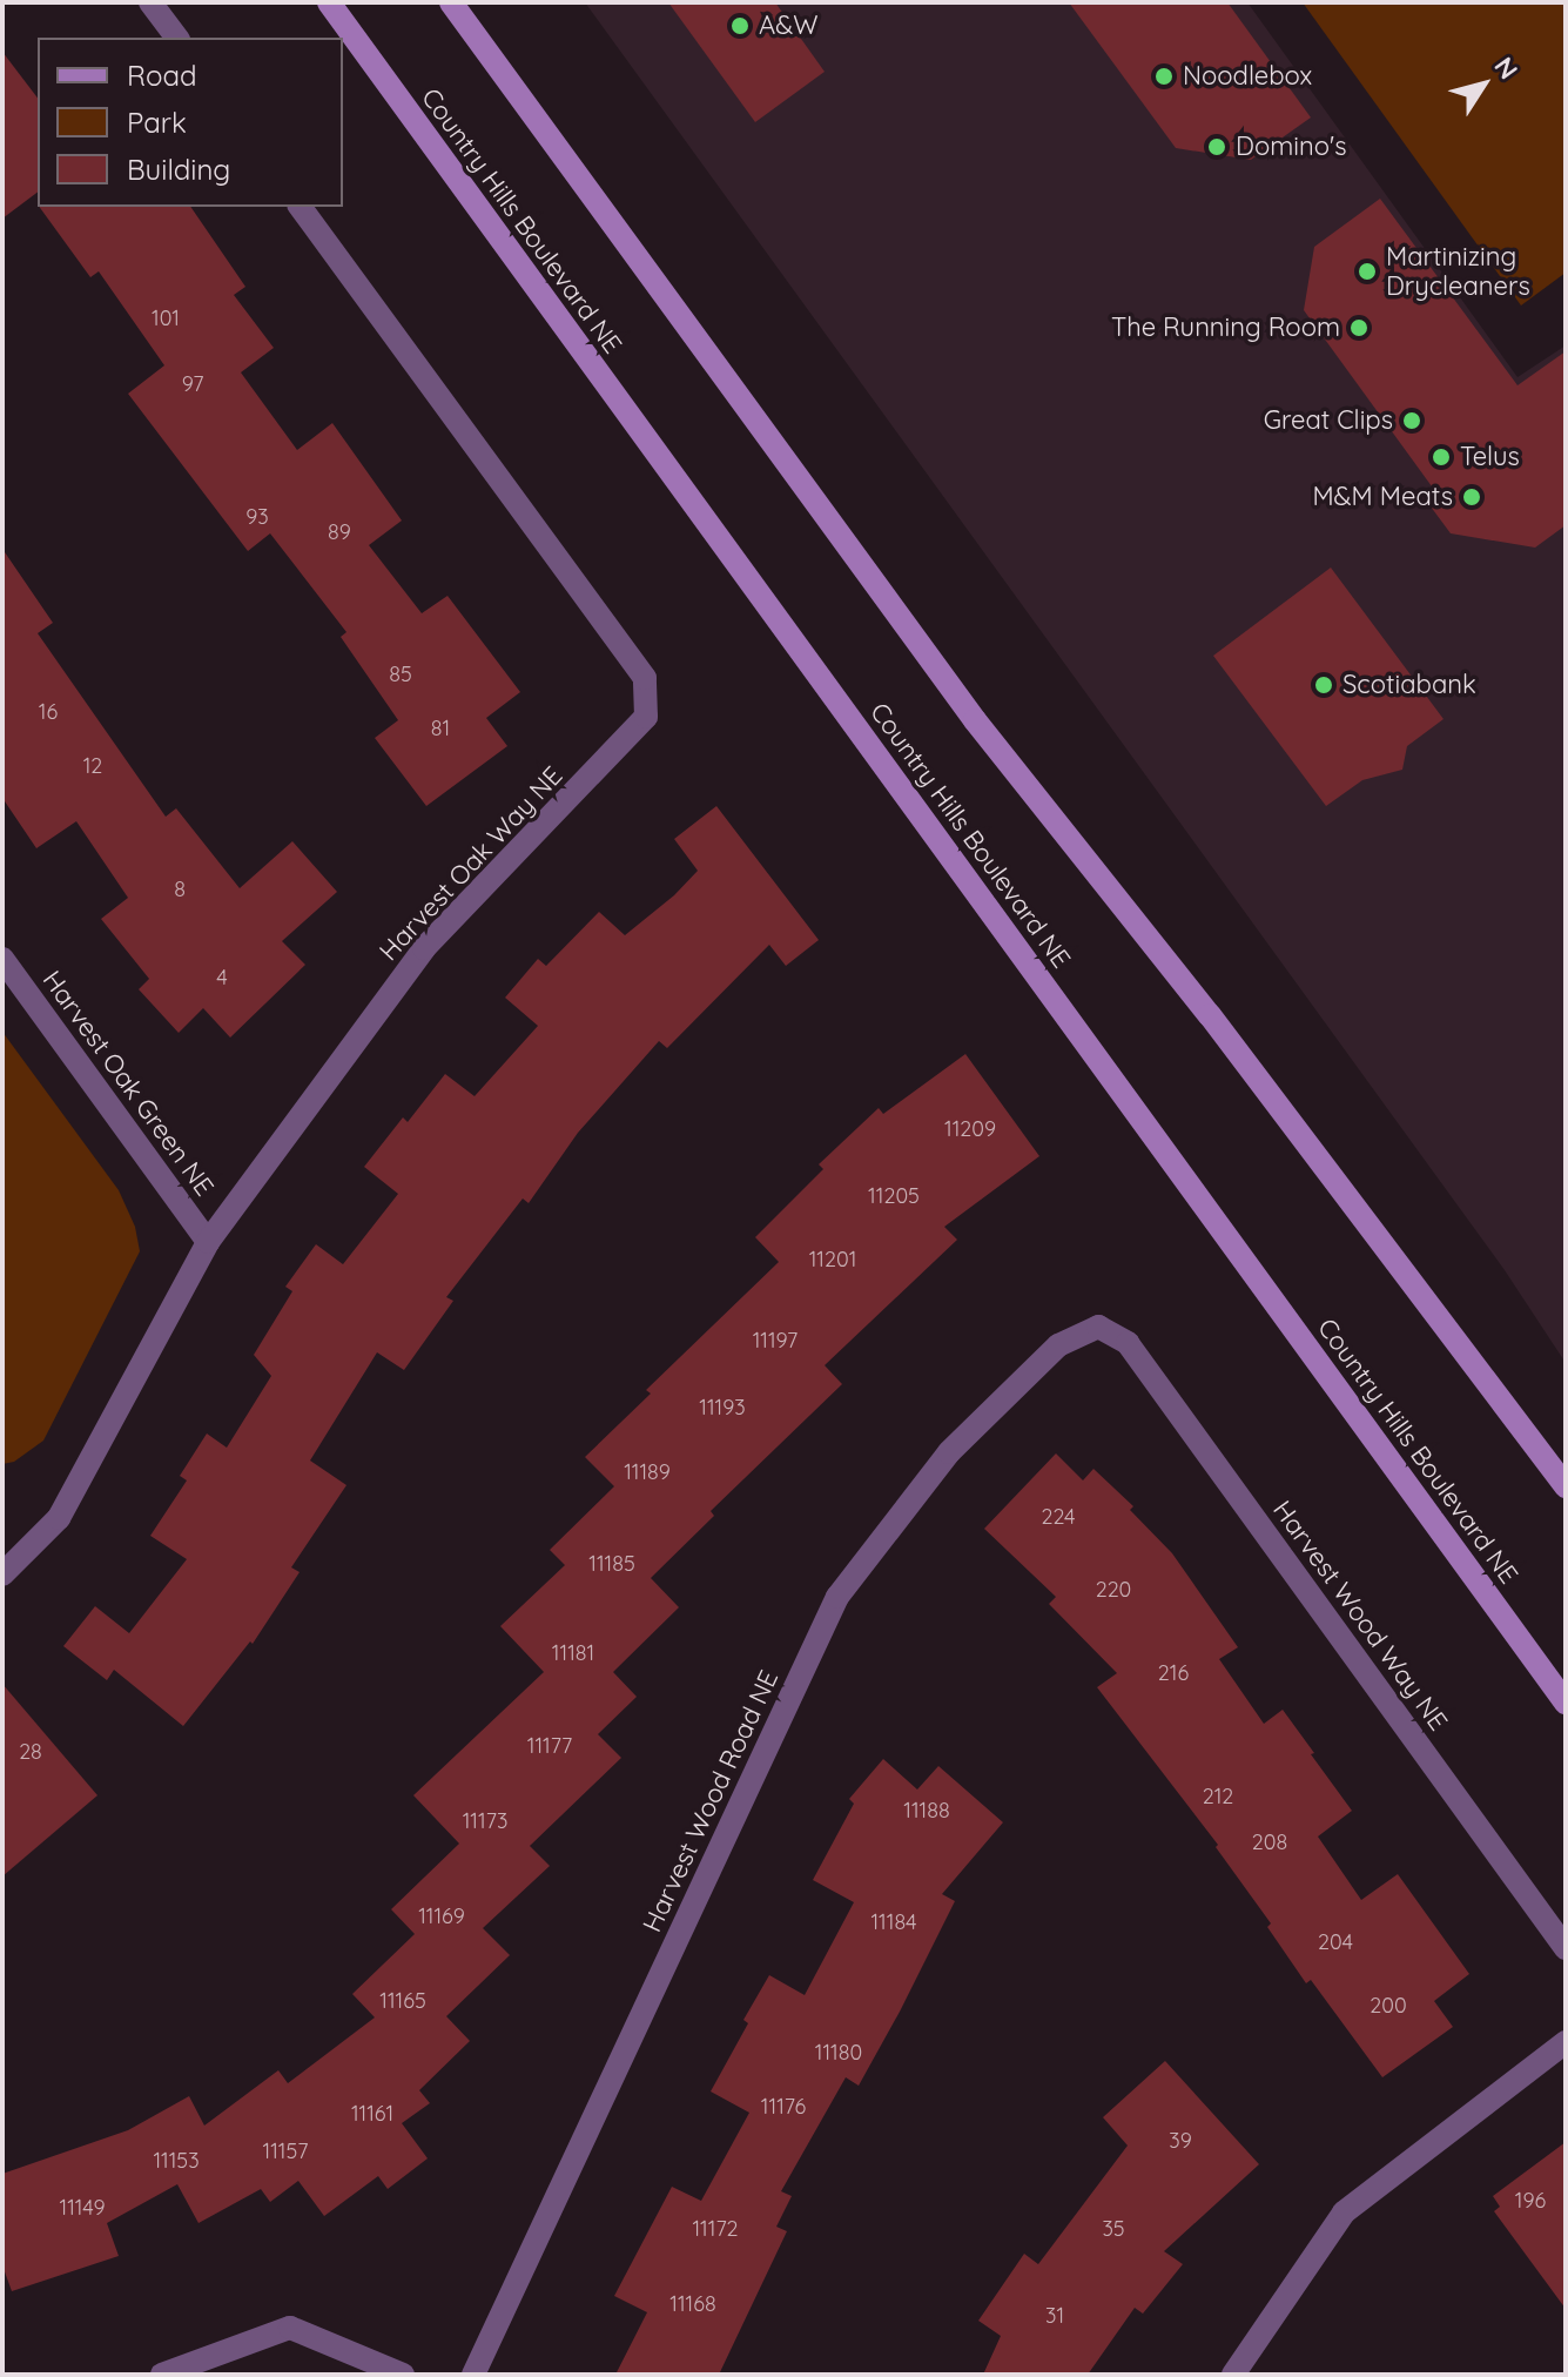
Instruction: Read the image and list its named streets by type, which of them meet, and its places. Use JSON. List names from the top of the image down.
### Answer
{
  "streets": {
    "main road": ["Country Hills Boulevard NE"],
    "street": [
      "Harvest Oak Way NE",
      "Harvest Oak Green NE",
      "Harvest Wood Way NE",
      "Harvest Wood Road NE"
    ]
  },
  "crossings": [
    ["Harvest Oak Way NE", "Harvest Oak Green NE"],
    ["Harvest Wood Way NE", "Harvest Wood Road NE"]
  ],
  "places": [
    "A&W",
    "Noodlebox",
    "Domino's",
    "Martinizing Drycleaners",
    "The Running Room",
    "Great Clips",
    "Telus",
    "M&M Meats",
    "Scotiabank"
  ],
  "house_numbers": [
    "101",
    "97",
    "93",
    "89",
    "85",
    "16",
    "81",
    "12",
    "8",
    "4",
    "11209",
    "11205",
    "11201",
    "11197",
    "11193",
    "11189",
    "224",
    "11185",
    "220",
    "11181",
    "216",
    "11177",
    "28",
    "212",
    "11188",
    "11173",
    "208",
    "11169",
    "11184",
    "204",
    "11165",
    "200",
    "11180",
    "11176",
    "11161",
    "39",
    "11157",
    "11153",
    "196",
    "11149",
    "11172",
    "35",
    "11168",
    "31"
  ],
  "legend": ["Road", "Park", "Building"],
  "north": "top right"
}
